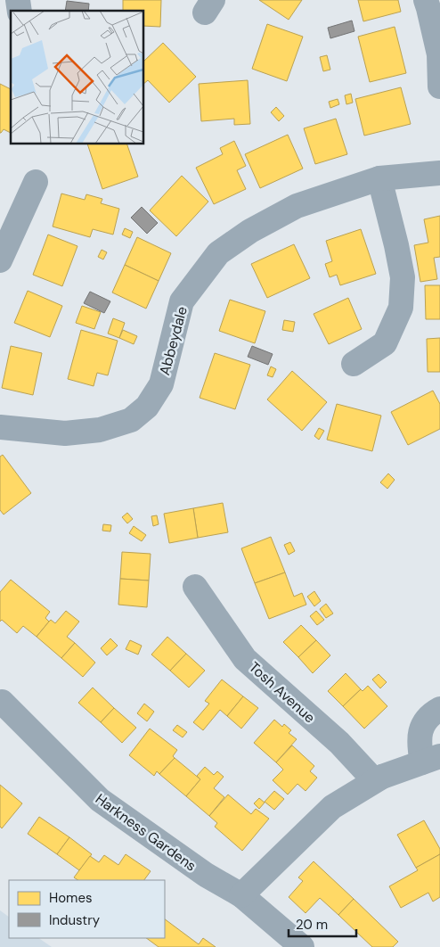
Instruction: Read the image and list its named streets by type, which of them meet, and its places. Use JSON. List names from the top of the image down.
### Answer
{
  "streets": {
    "street": ["Abbeydale", "Tosh Avenue", "Harkness Gardens"]
  },
  "legend": ["Homes", "Industry"],
  "scale_bar": "20 m"
}
